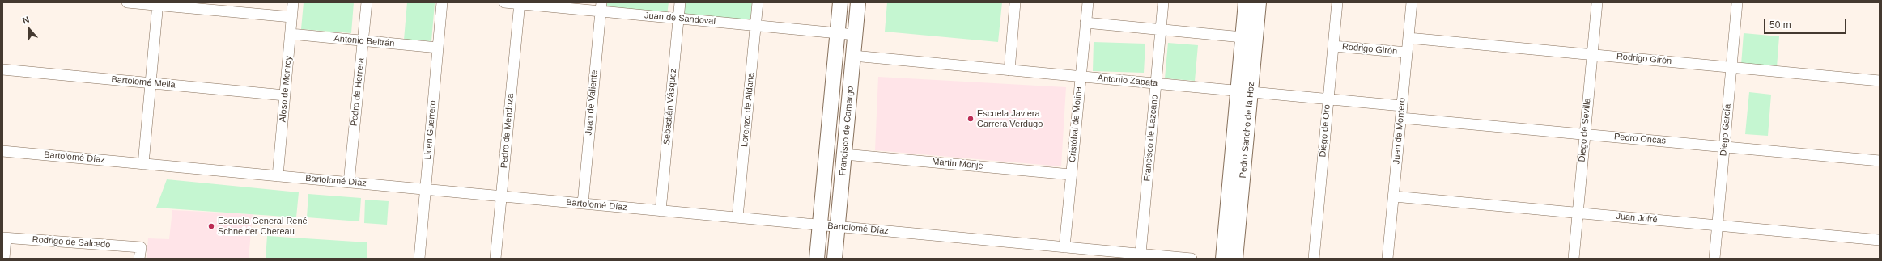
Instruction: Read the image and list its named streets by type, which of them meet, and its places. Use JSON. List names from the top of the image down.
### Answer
{
  "streets": {
    "street": [
      "Juan de Sandoval",
      "Antonio Beltrán",
      "Rodrigo Girón",
      "Antonio Zapata",
      "Bartolomé Mella",
      "Aloso de Monroy",
      "Pedro de Herrera",
      "Juan de Valiente",
      "Sebastián Vásquez",
      "Lorenzo de Aldana",
      "Cristóbal de Molina",
      "Licen Guerrero",
      "Pedro Sancho de la Hoz",
      "Diego de Sevilla",
      "Diego García",
      "Pedro de Mendoza",
      "Francisco de Camargo",
      "Diego de Oro",
      "Juan de Montero",
      "Francisco de Lazcano",
      "Pedro Oncas",
      "Bartolomé Díaz",
      "Martin Monje",
      "Juan Jofré",
      "Rodrigo de Salcedo"
    ]
  },
  "crossings": [
    ["Juan de Sandoval", "Juan de Valiente"],
    ["Juan de Sandoval", "Sebastián Vásquez"],
    ["Juan de Sandoval", "Lorenzo de Aldana"],
    ["Juan de Sandoval", "Pedro de Mendoza"],
    ["Juan de Sandoval", "Francisco de Camargo"],
    ["Antonio Beltrán", "Aloso de Monroy"],
    ["Antonio Beltrán", "Pedro de Herrera"],
    ["Antonio Beltrán", "Licen Guerrero"],
    ["Rodrigo Girón", "Diego de Sevilla"],
    ["Rodrigo Girón", "Diego García"],
    ["Rodrigo Girón", "Diego de Oro"],
    ["Rodrigo Girón", "Juan de Montero"],
    ["Antonio Zapata", "Cristóbal de Molina"],
    ["Antonio Zapata", "Pedro Sancho de la Hoz"],
    ["Antonio Zapata", "Francisco de Camargo"],
    ["Antonio Zapata", "Diego de Oro"],
    ["Antonio Zapata", "Juan de Montero"],
    ["Antonio Zapata", "Francisco de Lazcano"],
    ["Bartolomé Mella", "Aloso de Monroy"],
    ["Aloso de Monroy", "Bartolomé Díaz"],
    ["Pedro de Herrera", "Bartolomé Díaz"],
    ["Juan de Valiente", "Bartolomé Díaz"],
    ["Sebastián Vásquez", "Bartolomé Díaz"],
    ["Lorenzo de Aldana", "Bartolomé Díaz"],
    ["Cristóbal de Molina", "Bartolomé Díaz"],
    ["Cristóbal de Molina", "Martin Monje"],
    ["Licen Guerrero", "Bartolomé Díaz"],
    ["Diego de Sevilla", "Pedro Oncas"],
    ["Diego de Sevilla", "Juan Jofré"],
    ["Diego García", "Pedro Oncas"],
    ["Diego García", "Juan Jofré"],
    ["Pedro de Mendoza", "Bartolomé Díaz"],
    ["Francisco de Camargo", "Bartolomé Díaz"],
    ["Francisco de Camargo", "Martin Monje"],
    ["Juan de Montero", "Pedro Oncas"],
    ["Juan de Montero", "Juan Jofré"],
    ["Francisco de Lazcano", "Bartolomé Díaz"]
  ],
  "places": ["Escuela Javiera Carrera Verdugo", "Escuela General René Schneider Chereau"],
  "scale_bar": "50 m",
  "north": "top"
}
